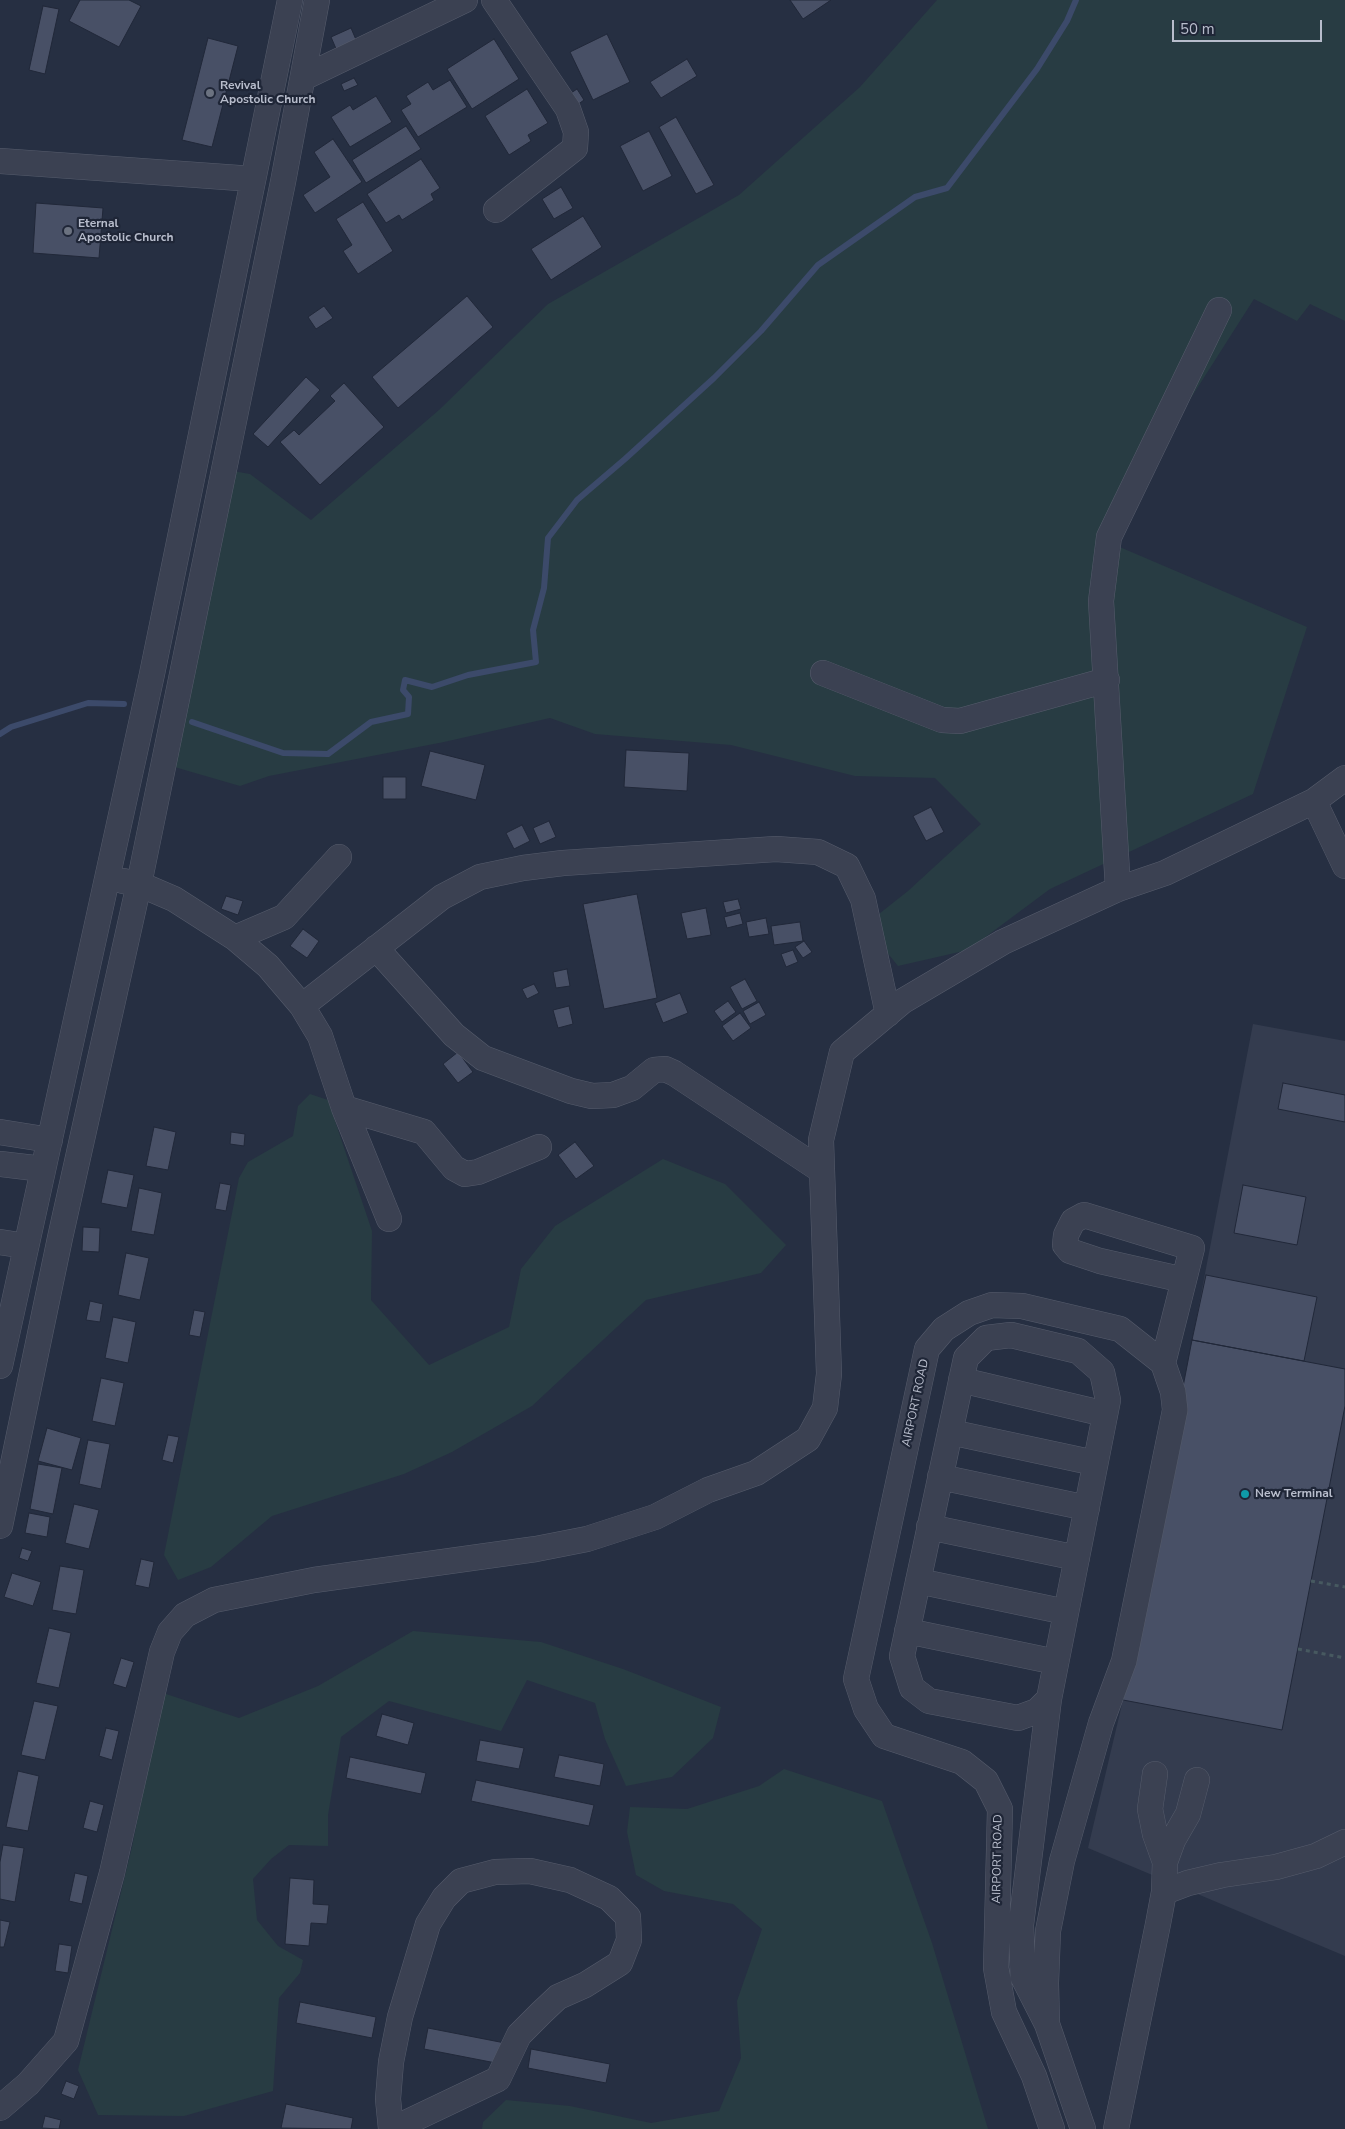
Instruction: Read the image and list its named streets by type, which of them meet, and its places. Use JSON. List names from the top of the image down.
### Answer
{
  "streets": {
    "street": ["AIRPORT ROAD"]
  },
  "places": ["Revival Apostolic Church", "Eternal Apostolic Church", "New Terminal"],
  "scale_bar": "50 m"
}
